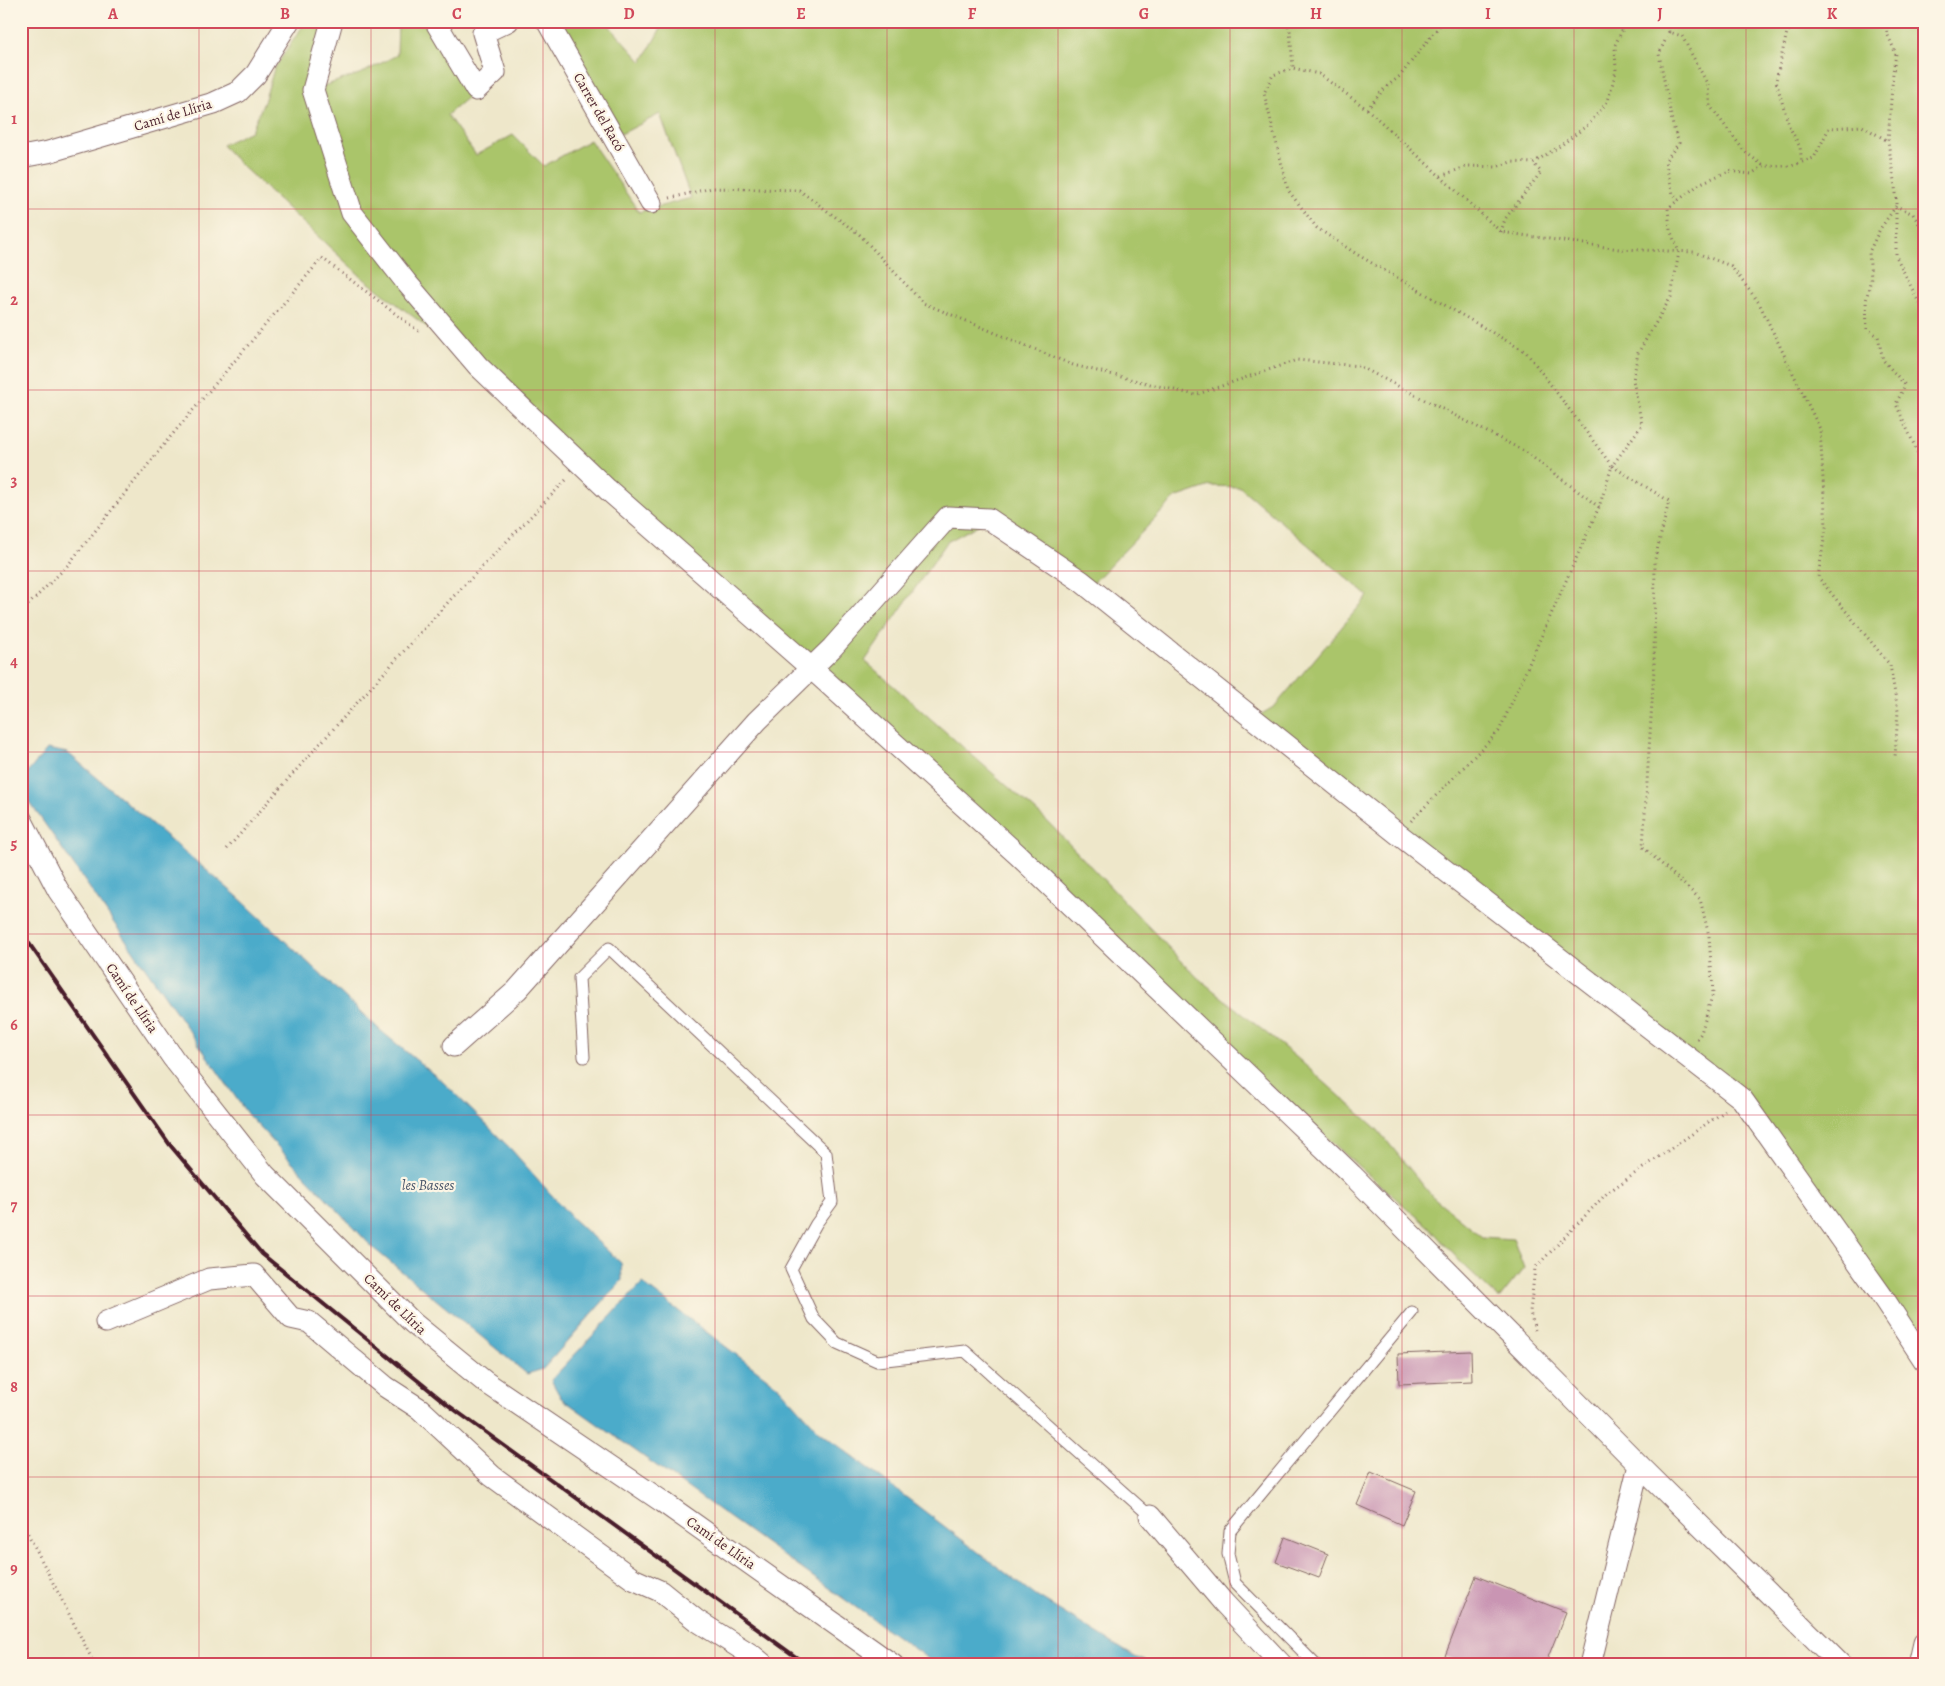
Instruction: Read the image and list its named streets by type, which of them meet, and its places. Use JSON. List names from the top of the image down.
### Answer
{
  "streets": {
    "street": ["Carrer del Racó", "Camí de Llíria"]
  },
  "water": ["les Basses"],
  "grid": {
    "columns": [
      "A",
      "B",
      "C",
      "D",
      "E",
      "F",
      "G",
      "H",
      "I",
      "J",
      "K"
    ],
    "rows": [
      "1",
      "2",
      "3",
      "4",
      "5",
      "6",
      "7",
      "8",
      "9"
    ]
  }
}
